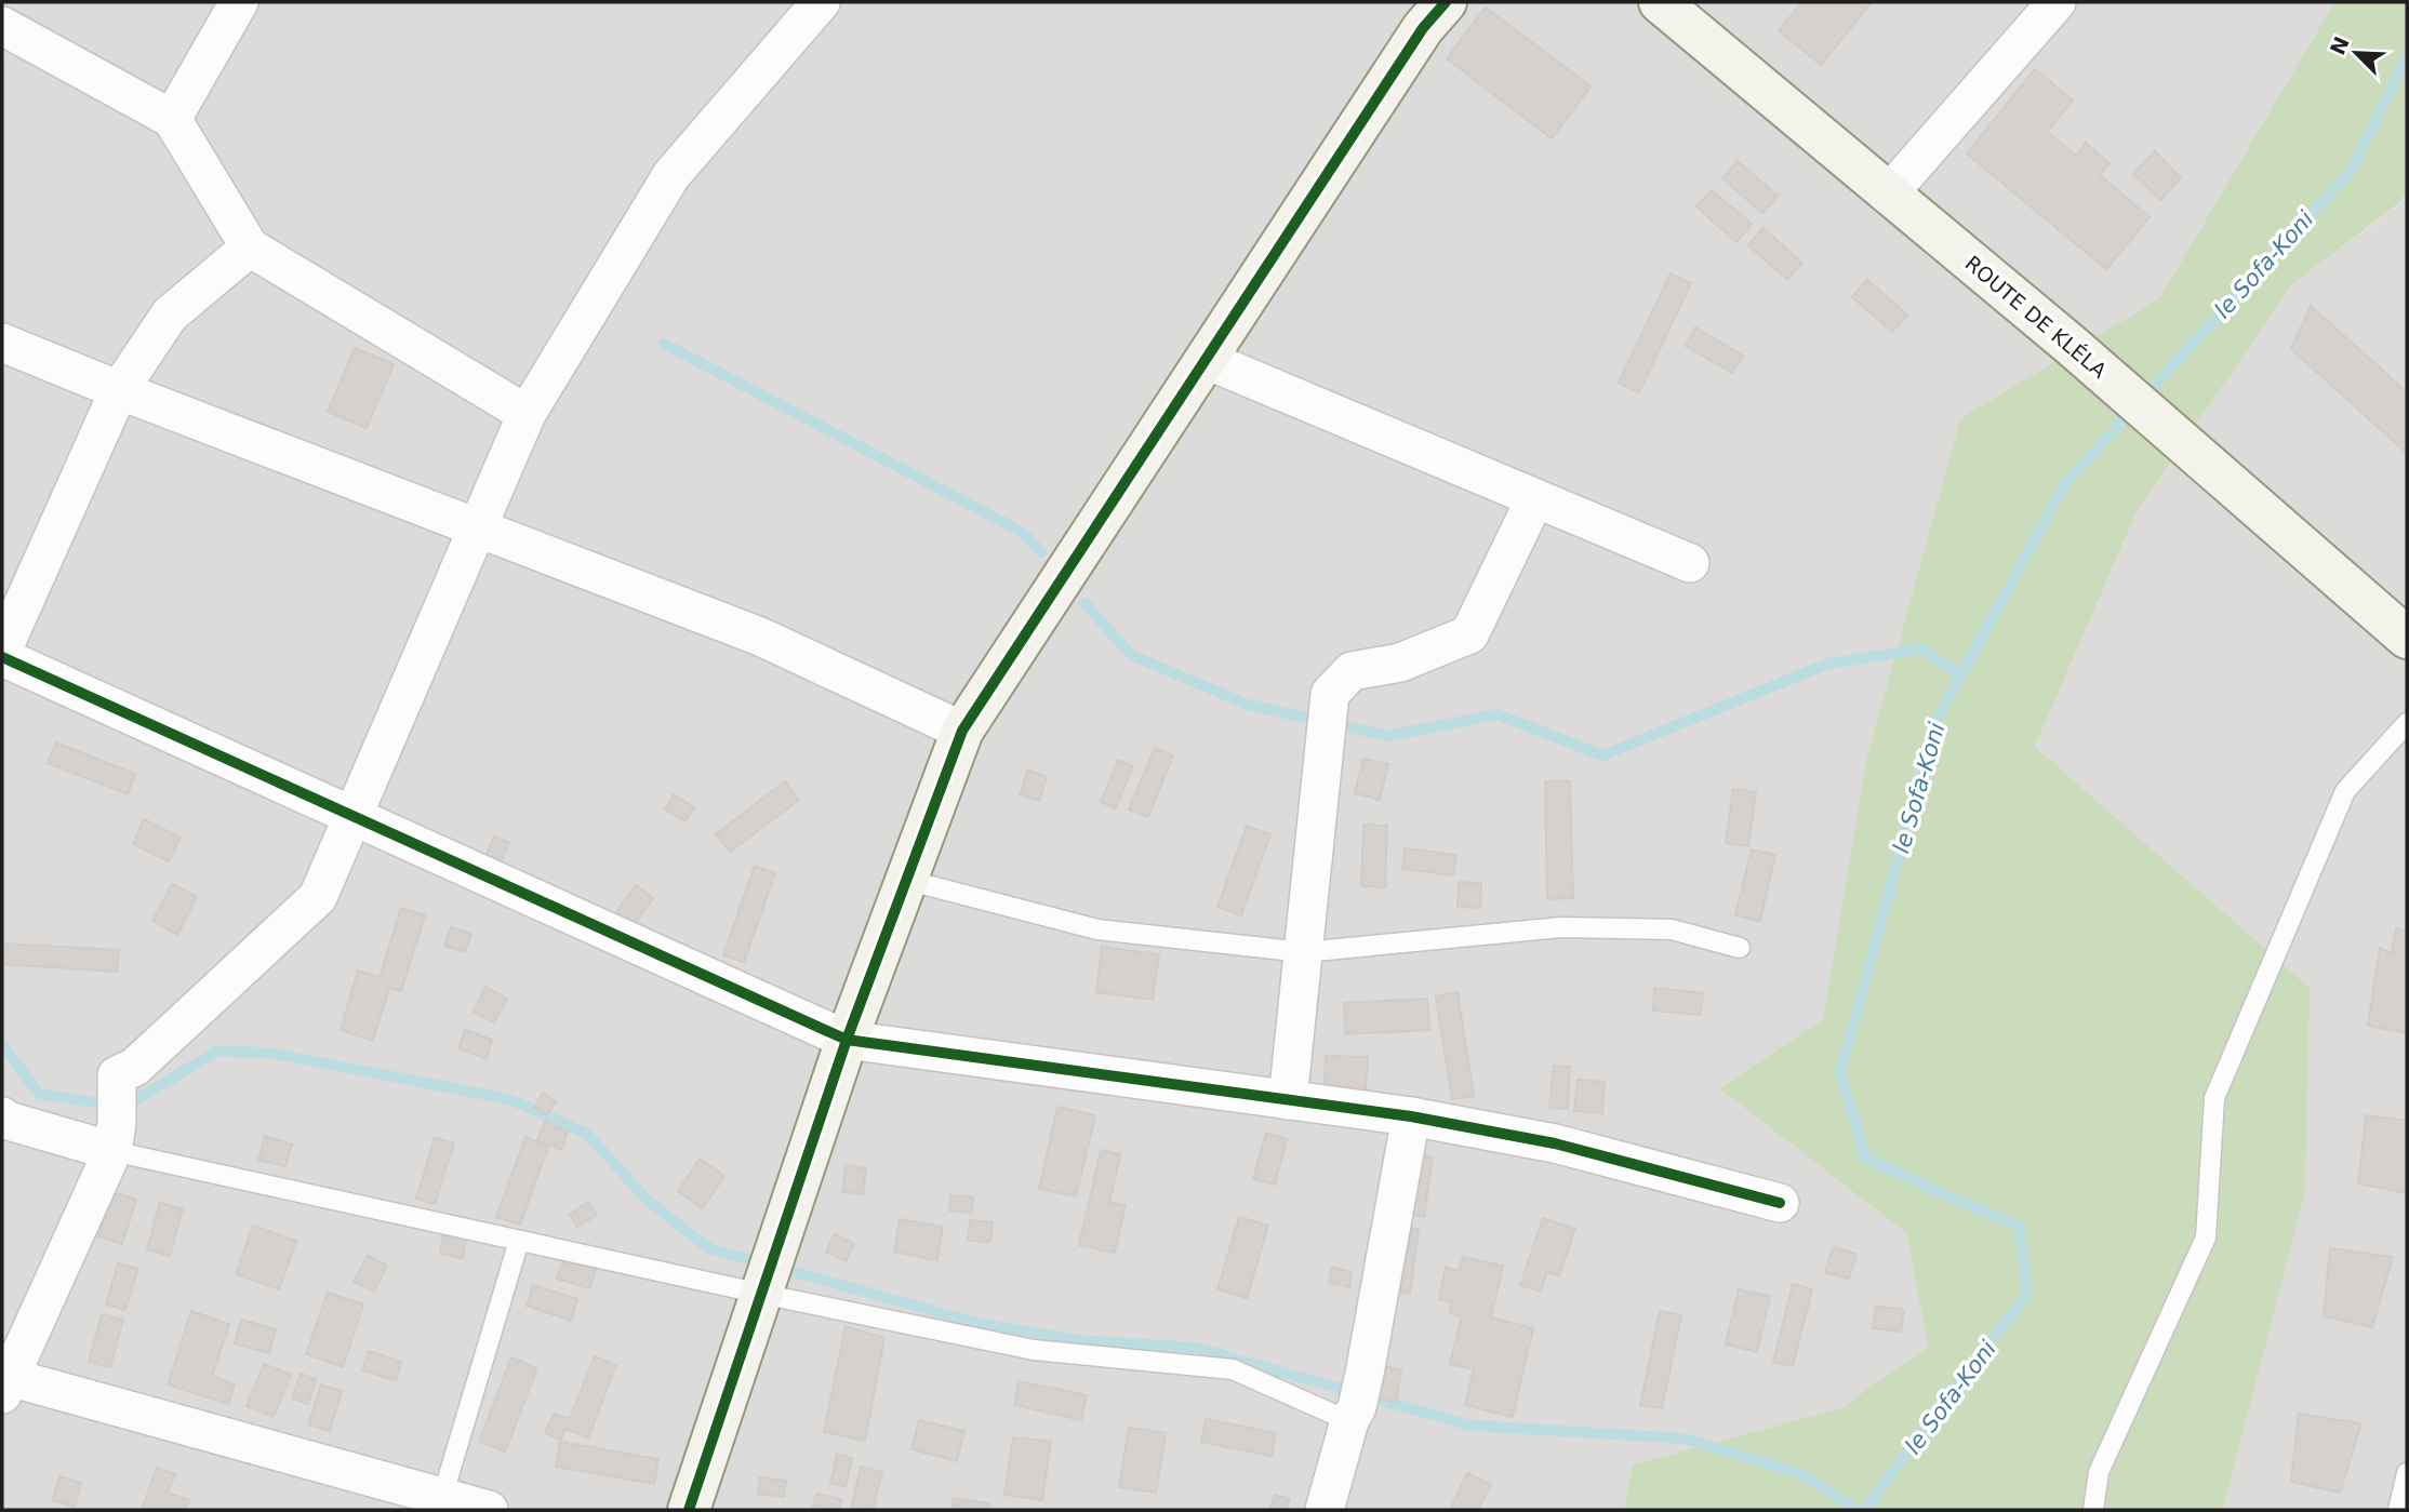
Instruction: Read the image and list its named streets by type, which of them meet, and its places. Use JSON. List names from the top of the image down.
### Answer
{
  "streets": {
    "street": ["ROUTE DE KLÉLA"]
  },
  "water": ["le Sofa-Koni"],
  "north": "top left"
}
